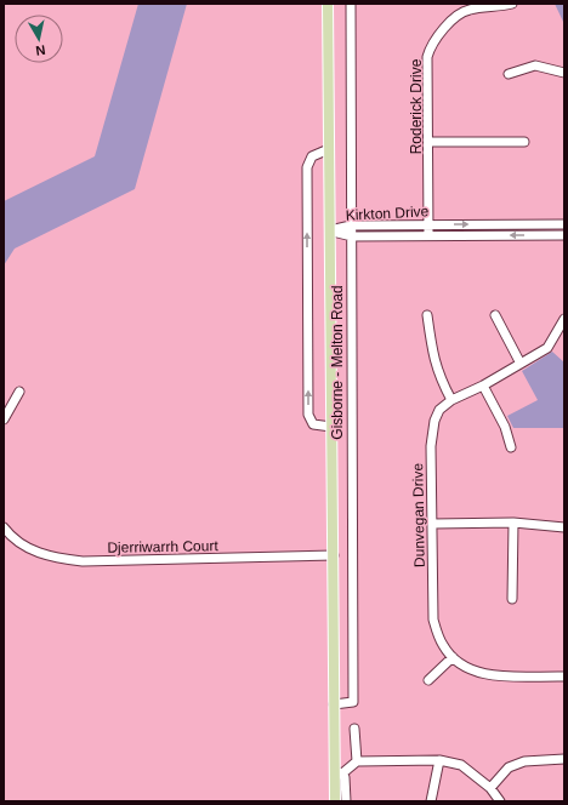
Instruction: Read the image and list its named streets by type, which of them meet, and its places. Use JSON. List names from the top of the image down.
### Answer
{
  "streets": {
    "main road": ["Gisborne - Melton Road"],
    "street": [
      "Roderick Drive",
      "Kirkton Drive",
      "Dunvegan Drive",
      "Djerriwarrh Court"
    ]
  },
  "crossings": [
    ["Roderick Drive", "Kirkton Drive"],
    ["Kirkton Drive", "Gisborne - Melton Road"],
    ["Gisborne - Melton Road", "Djerriwarrh Court"]
  ],
  "north": "bottom"
}
